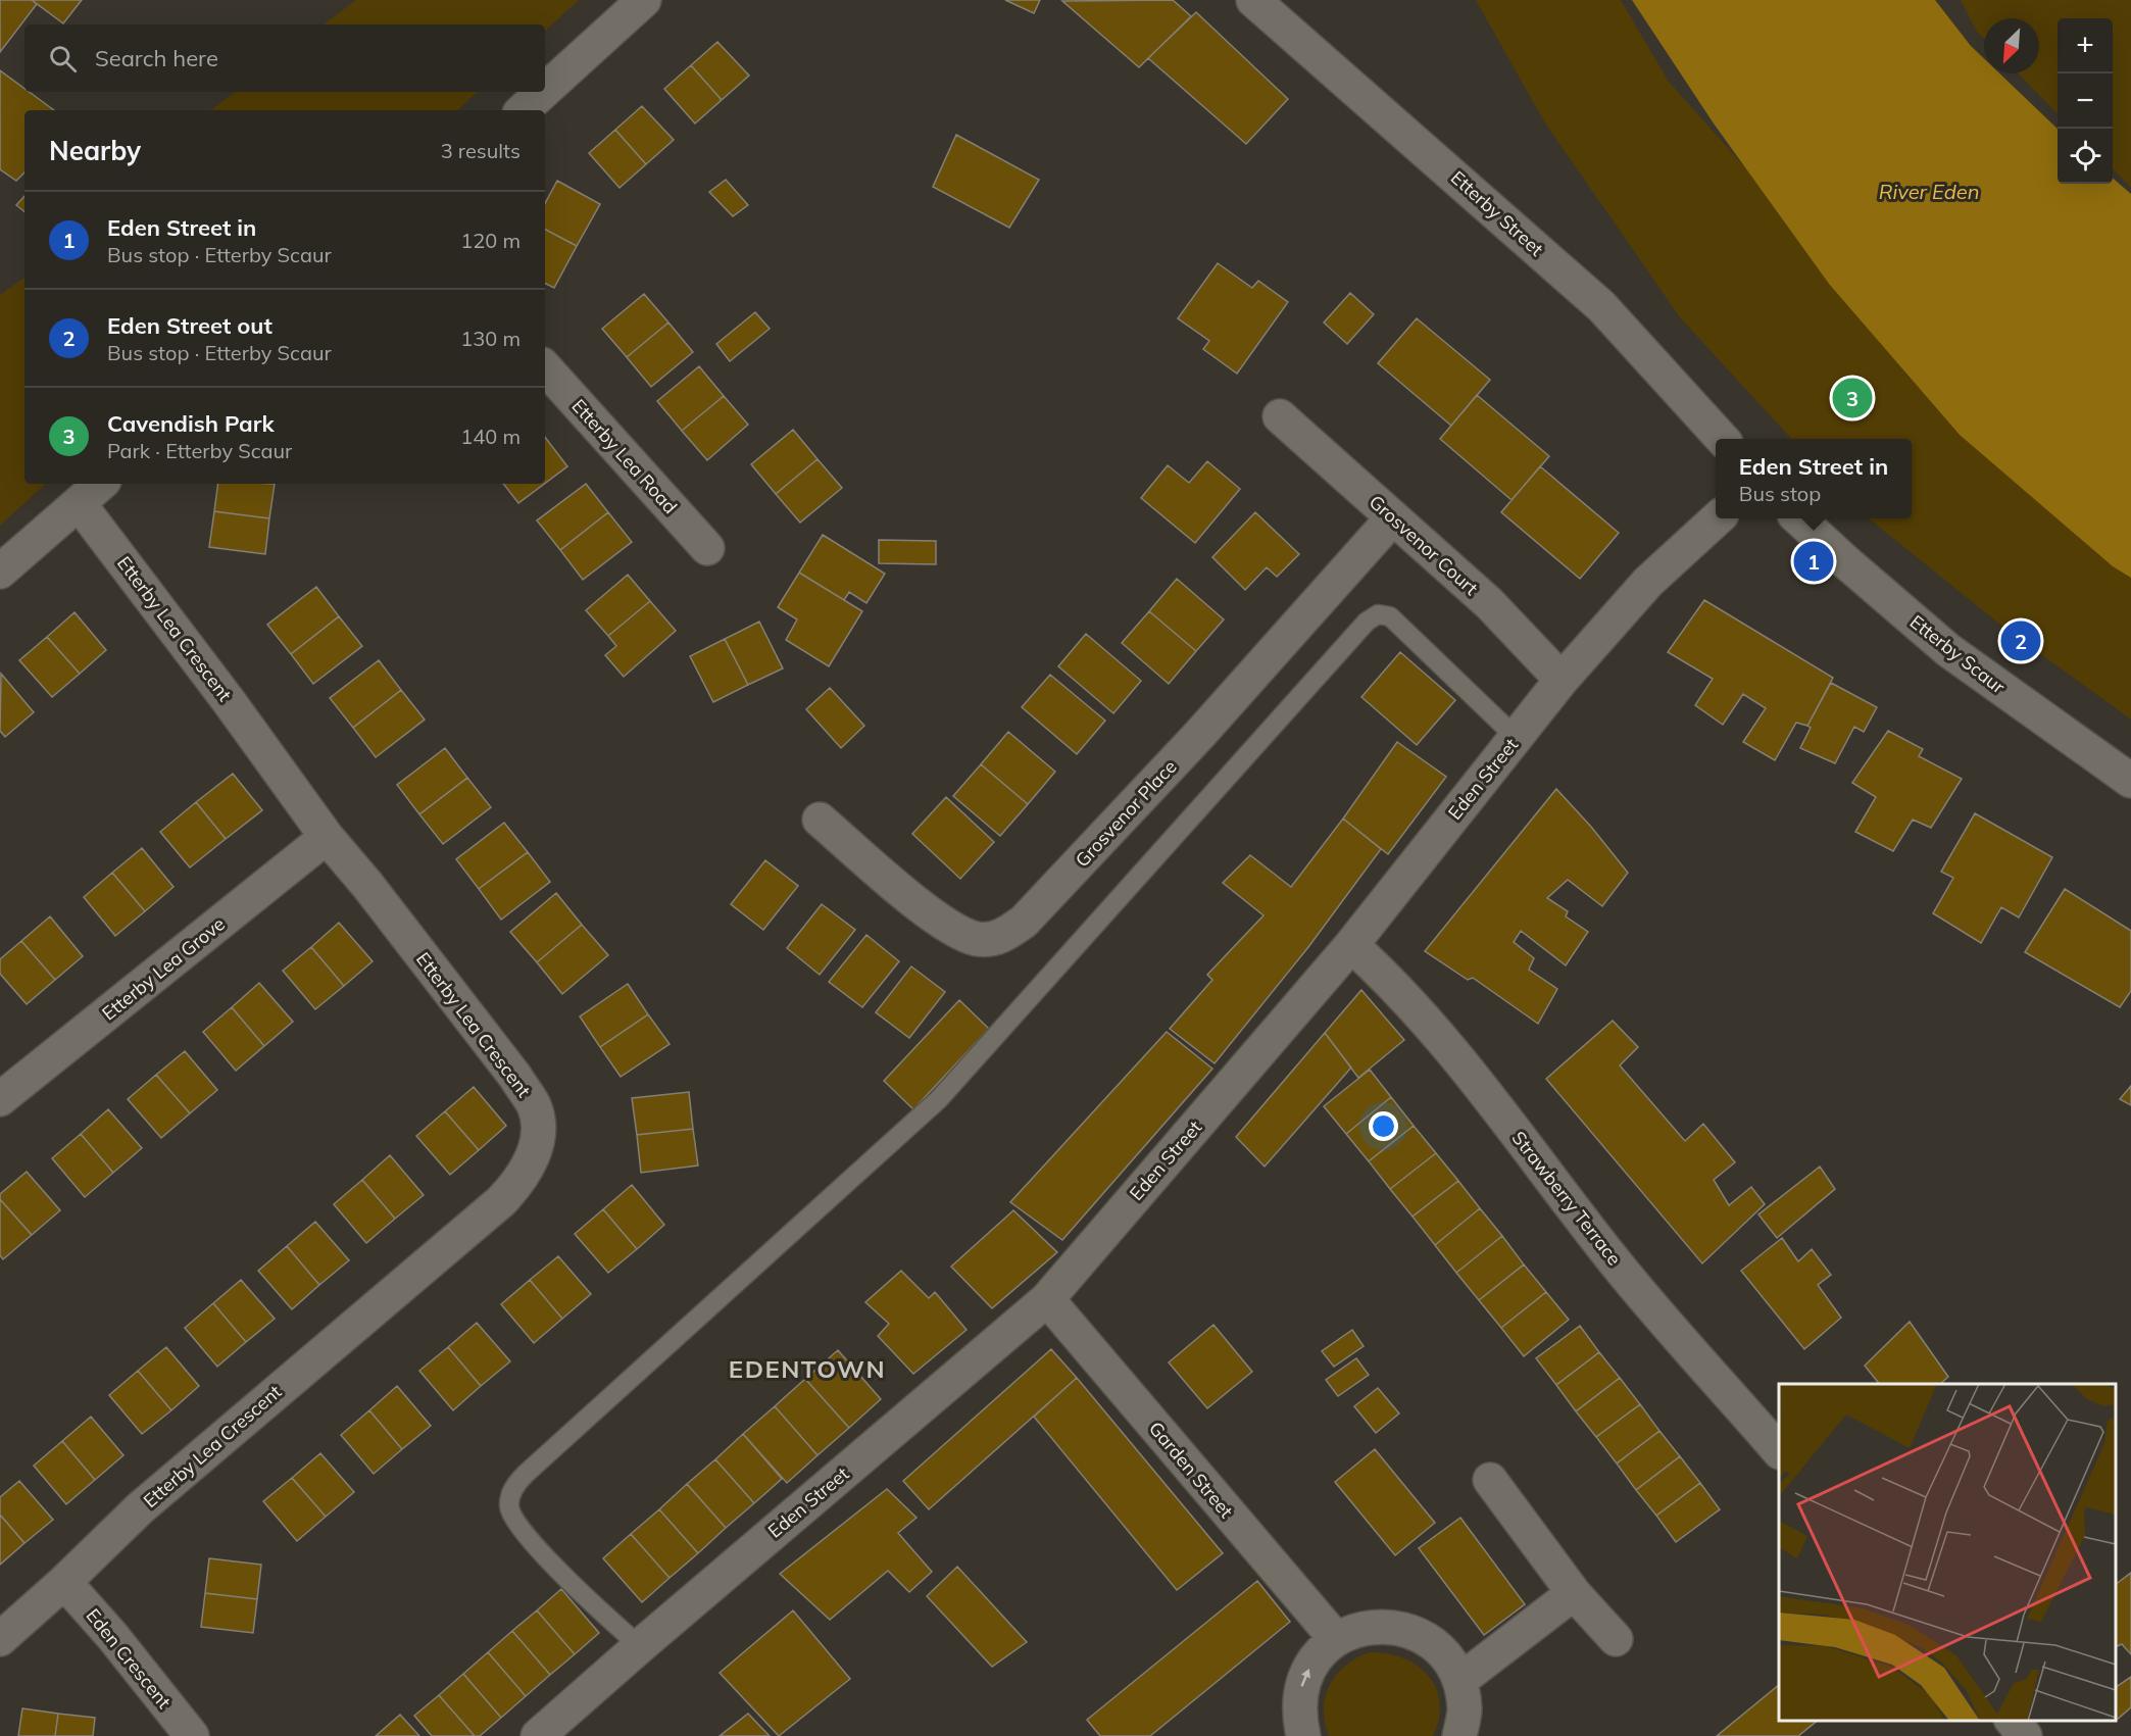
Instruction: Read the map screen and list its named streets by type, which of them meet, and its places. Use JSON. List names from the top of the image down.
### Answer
{
  "streets": {
    "street": [
      "Etterby Street",
      "Etterby Lea Road",
      "Grosvenor Court",
      "Etterby Lea Crescent",
      "Etterby Scaur",
      "Eden Street",
      "Grosvenor Place",
      "Etterby Lea Grove",
      "Strawberry Terrace",
      "Garden Street",
      "Eden Crescent"
    ]
  },
  "crossings": [
    ["Grosvenor Court", "Eden Street"],
    ["Grosvenor Court", "Grosvenor Place"],
    ["Etterby Lea Crescent", "Etterby Lea Grove"],
    ["Etterby Lea Crescent", "Eden Crescent"],
    ["Eden Street", "Strawberry Terrace"],
    ["Eden Street", "Garden Street"]
  ],
  "districts": ["EDENTOWN"],
  "water": ["River Eden"],
  "north": "bottom left",
  "page": {
    "map_buttons": ["+", "−"],
    "search": "Search here",
    "heading": ["Nearby", "3 results"],
    "list": [
      {
        "mark": "1",
        "name": "Eden Street in",
        "note": "Bus stop · Etterby Scaur",
        "value": "120 m"
      },
      {
        "mark": "2",
        "name": "Eden Street out",
        "note": "Bus stop · Etterby Scaur",
        "value": "130 m"
      },
      {
        "mark": "3",
        "name": "Cavendish Park",
        "note": "Park · Etterby Scaur",
        "value": "140 m"
      }
    ],
    "pins": ["3", "1", "2"],
    "popup": ["Eden Street in", "Bus stop"]
  }
}
